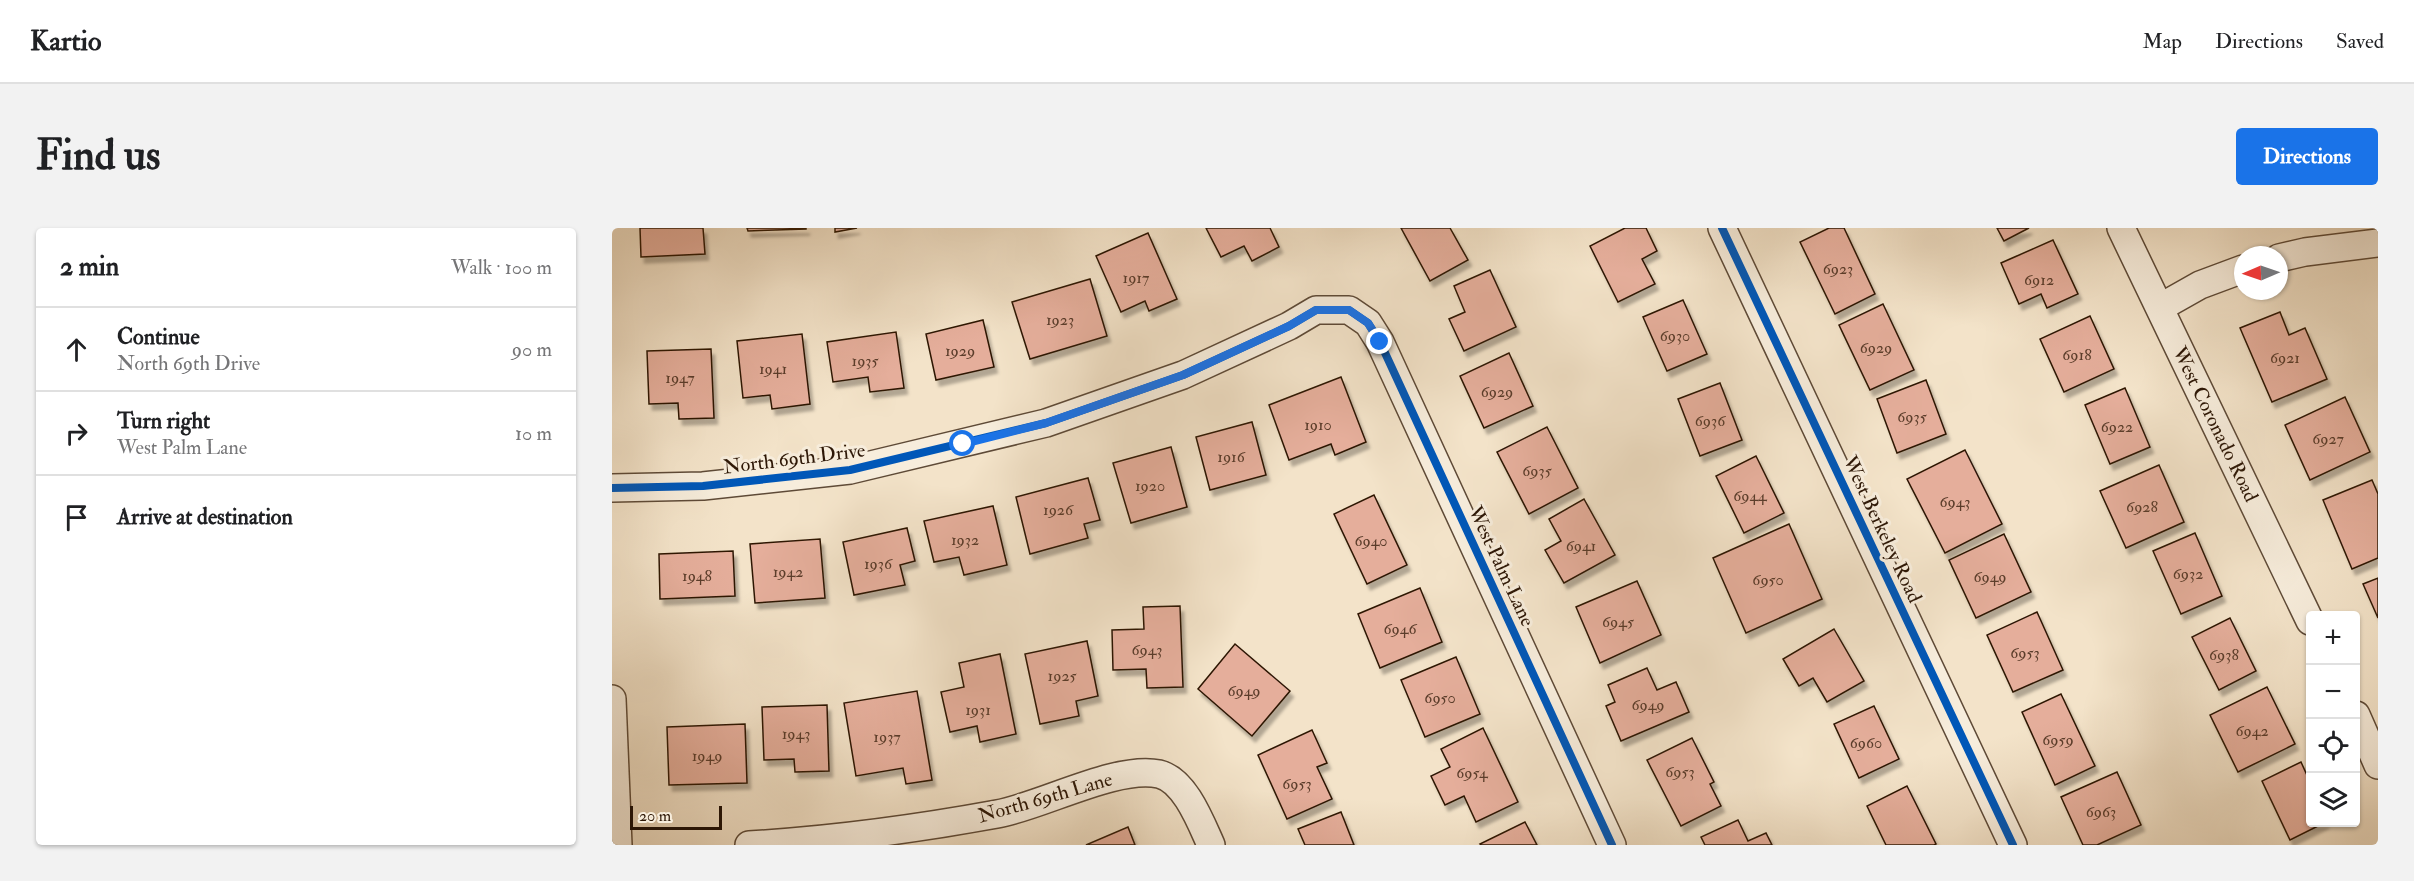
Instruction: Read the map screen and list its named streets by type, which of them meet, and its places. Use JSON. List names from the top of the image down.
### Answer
{
  "streets": {
    "street": [
      "West Coronado Road",
      "North 69th Drive",
      "West Berkeley Road",
      "West Palm Lane",
      "North 69th Lane"
    ]
  },
  "crossings": [
    ["North 69th Drive", "West Palm Lane"]
  ],
  "house_numbers": [
    "6923",
    "1917",
    "6912",
    "1923",
    "6930",
    "6929",
    "1929",
    "6918",
    "6921",
    "1935",
    "1941",
    "1947",
    "6929",
    "6935",
    "6936",
    "1910",
    "6922",
    "6927",
    "1916",
    "6935",
    "1920",
    "6944",
    "6943",
    "6928",
    "1926",
    "1932",
    "6940",
    "6941",
    "1936",
    "1942",
    "6932",
    "1948",
    "6949",
    "6950",
    "6945",
    "6946",
    "6943",
    "6953",
    "6938",
    "1925",
    "6949",
    "6950",
    "6949",
    "1931",
    "6942",
    "1943",
    "1937",
    "6959",
    "6960",
    "1949",
    "6953",
    "6954",
    "6953",
    "6963"
  ],
  "scale_bar": "20 m",
  "north": "left",
  "page": {
    "header": "Kartio",
    "nav": ["Map", "Directions", "Saved"],
    "buttons": "Directions",
    "title": "Find us",
    "heading": ["2 min", "Walk · 100 m"],
    "list": [
      ["Continue", "North 69th Drive", "90 m"],
      ["Turn right", "West Palm Lane", "10 m"],
      "Arrive at destination"
    ],
    "map_buttons": ["+", "−"],
    "scale": "20 m"
  }
}
